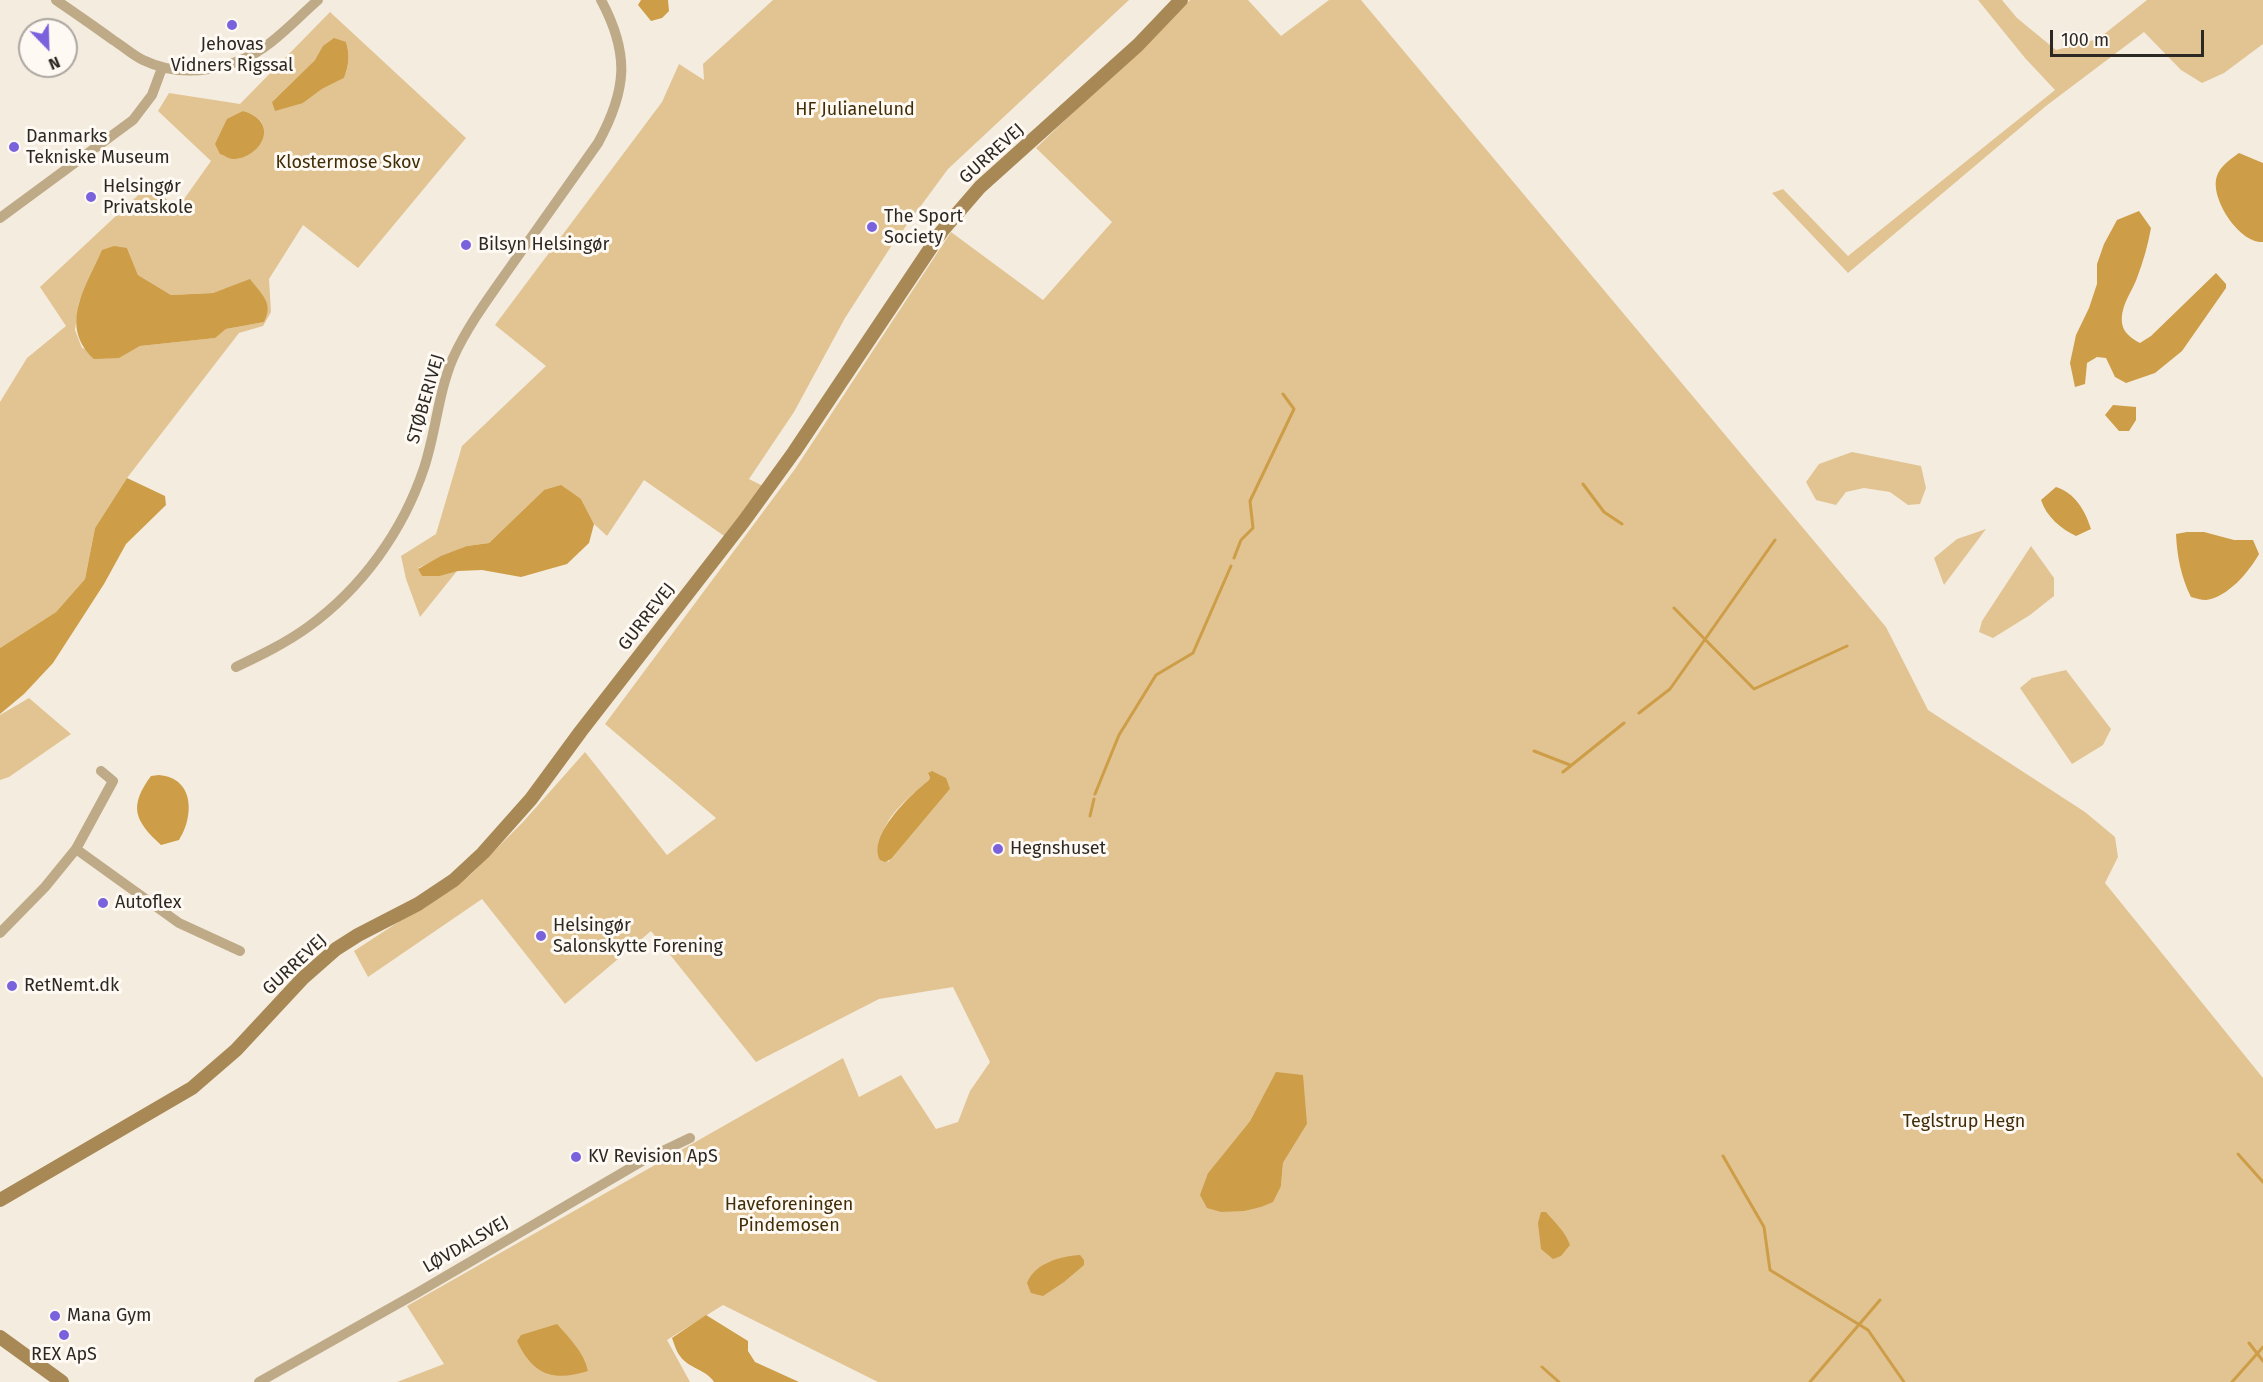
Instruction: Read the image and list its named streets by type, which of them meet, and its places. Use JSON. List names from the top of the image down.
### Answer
{
  "streets": {
    "street": ["GURREVEJ", "STØBERIVEJ", "LØVDALSVEJ"]
  },
  "parks": [
    "HF Julianelund",
    "Klostermose Skov",
    "Teglstrup Hegn",
    "Haveforeningen Pindemosen"
  ],
  "places": [
    "Jehovas Vidners Rigssal",
    "Danmarks Tekniske Museum",
    "Helsingør Privatskole",
    "The Sport Society",
    "Bilsyn Helsingør",
    "Hegnshuset",
    "Autoflex",
    "Helsingør Salonskytte Forening",
    "RetNemt.dk",
    "KV Revision ApS",
    "Mana Gym",
    "REX ApS"
  ],
  "scale_bar": "100 m",
  "north": "bottom right"
}
